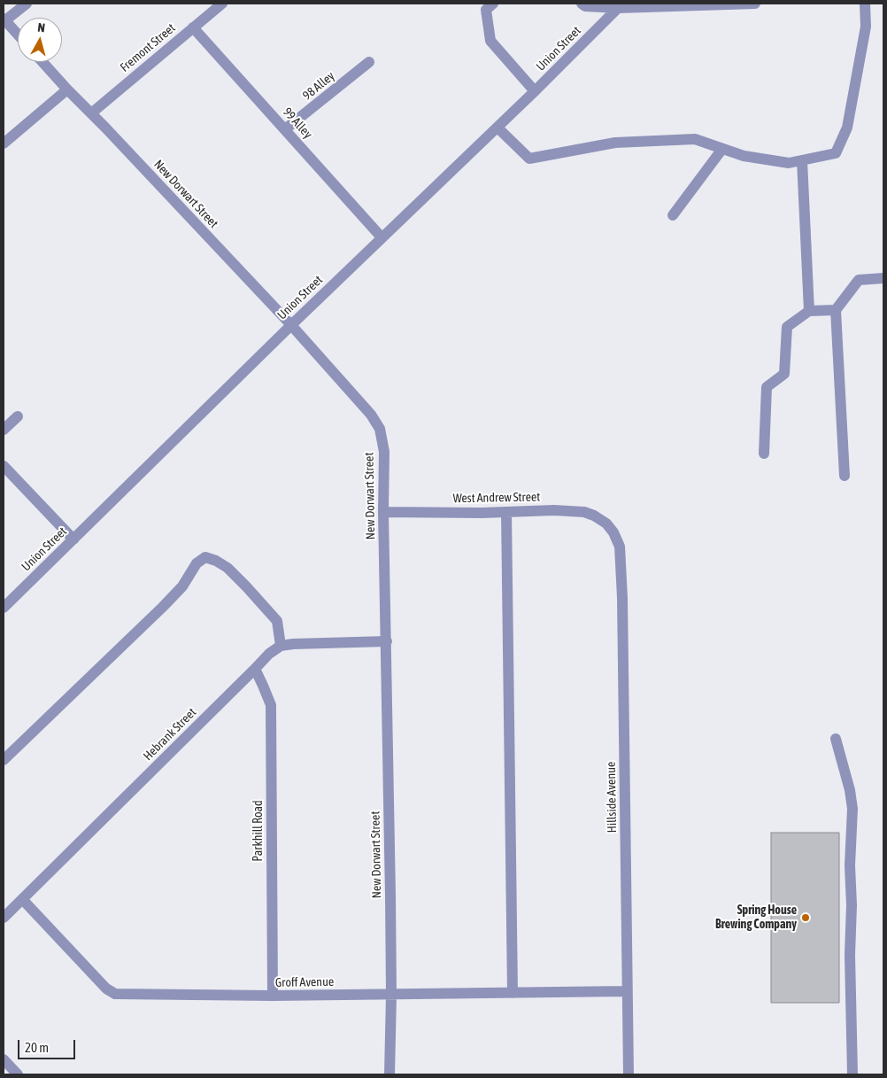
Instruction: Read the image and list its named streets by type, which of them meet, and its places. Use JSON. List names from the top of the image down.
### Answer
{
  "streets": {
    "street": [
      "Fremont Street",
      "Union Street",
      "98 Alley",
      "99 Alley",
      "New Dorwart Street",
      "West Andrew Street",
      "Hebrank Street",
      "Hillside Avenue",
      "Parkhill Road",
      "Groff Avenue"
    ]
  },
  "crossings": [
    ["Fremont Street", "99 Alley"],
    ["Fremont Street", "New Dorwart Street"],
    ["Union Street", "99 Alley"],
    ["Union Street", "New Dorwart Street"],
    ["98 Alley", "99 Alley"],
    ["New Dorwart Street", "West Andrew Street"],
    ["New Dorwart Street", "Groff Avenue"],
    ["West Andrew Street", "Hillside Avenue"],
    ["Hebrank Street", "Parkhill Road"],
    ["Hebrank Street", "Groff Avenue"],
    ["Hillside Avenue", "Groff Avenue"],
    ["Parkhill Road", "Groff Avenue"]
  ],
  "places": ["Spring House Brewing Company"],
  "scale_bar": "20 m",
  "north": "top"
}
